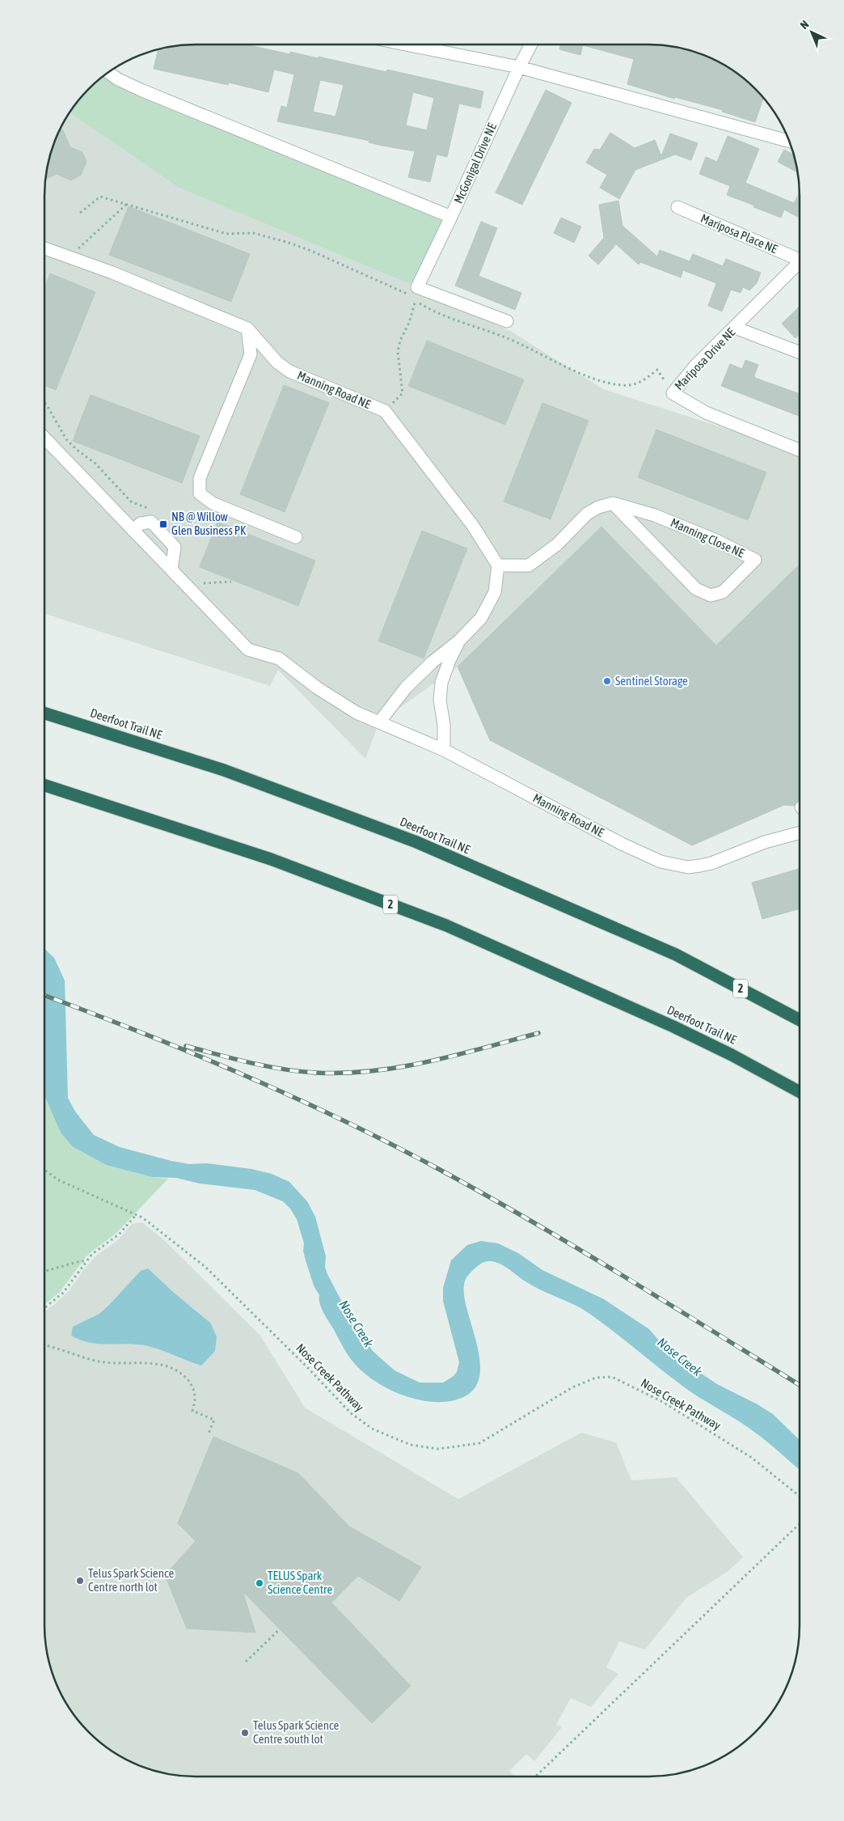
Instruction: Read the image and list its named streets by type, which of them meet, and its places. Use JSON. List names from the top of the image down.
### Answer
{
  "streets": {
    "highway": ["Deerfoot Trail NE", "2"],
    "street": [
      "McGonigal Drive NE",
      "Mariposa Place NE",
      "Mariposa Drive NE",
      "Manning Road NE",
      "Manning Close NE"
    ],
    "path": ["Nose Creek Pathway"]
  },
  "water": ["Nose Creek"],
  "places": {
    "transit": ["NB @ Willow Glen Business PK"],
    "other": [
      "Sentinel Storage",
      "Telus Spark Science Centre north lot",
      "TELUS Spark Science Centre",
      "Telus Spark Science Centre south lot"
    ]
  },
  "north": "top left"
}
